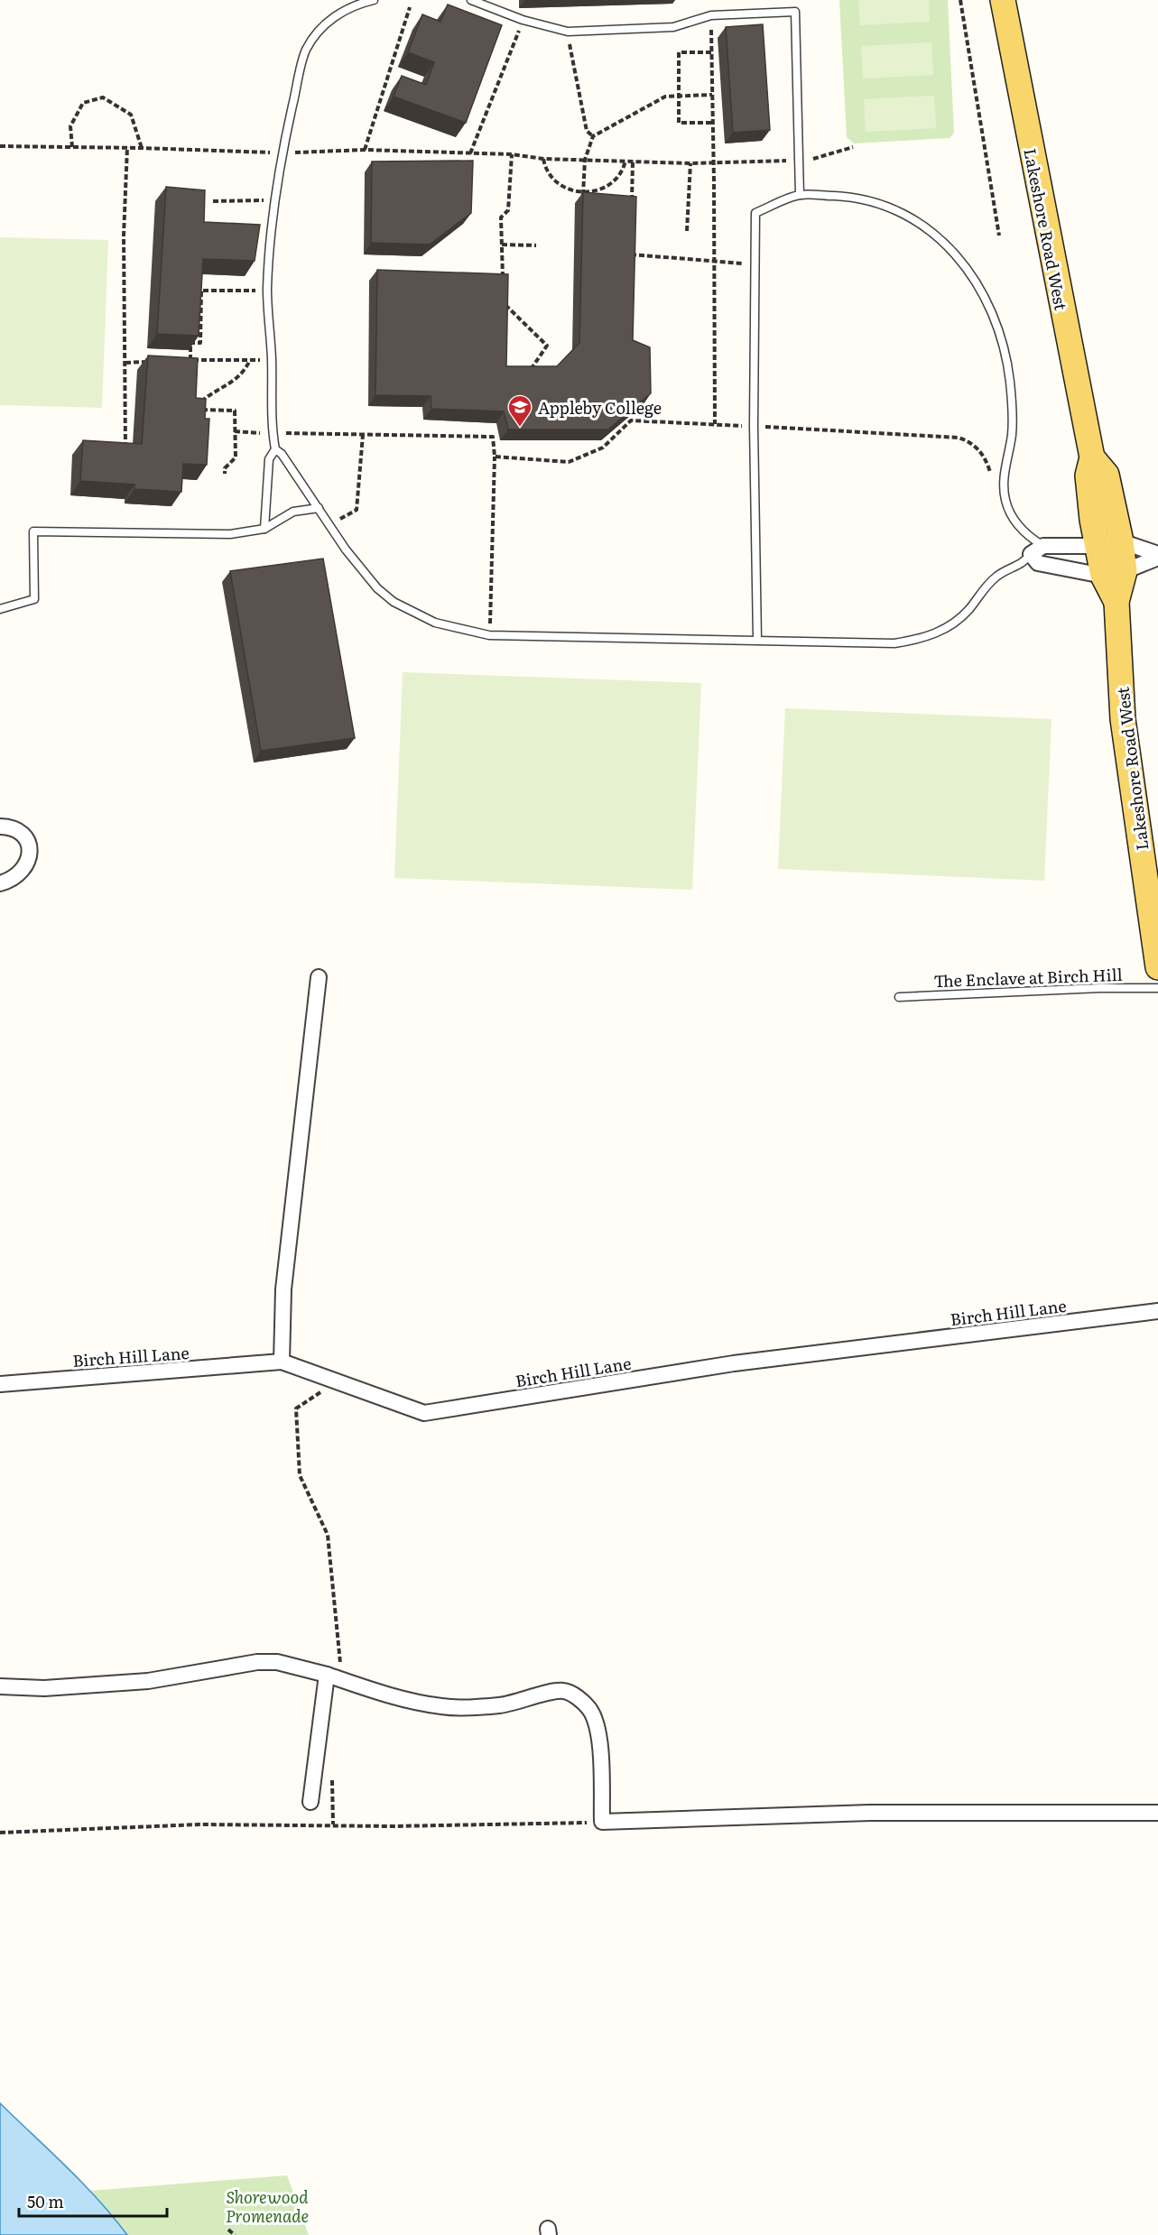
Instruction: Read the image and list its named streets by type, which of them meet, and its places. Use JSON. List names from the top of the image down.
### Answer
{
  "streets": {
    "main road": ["Lakeshore Road West"],
    "street": ["Birch Hill Lane"],
    "lane": ["The Enclave at Birch Hill"]
  },
  "parks": ["Shorewood Promenade"],
  "places": {
    "school or university": ["Appleby College"]
  },
  "scale_bar": "50 m"
}
